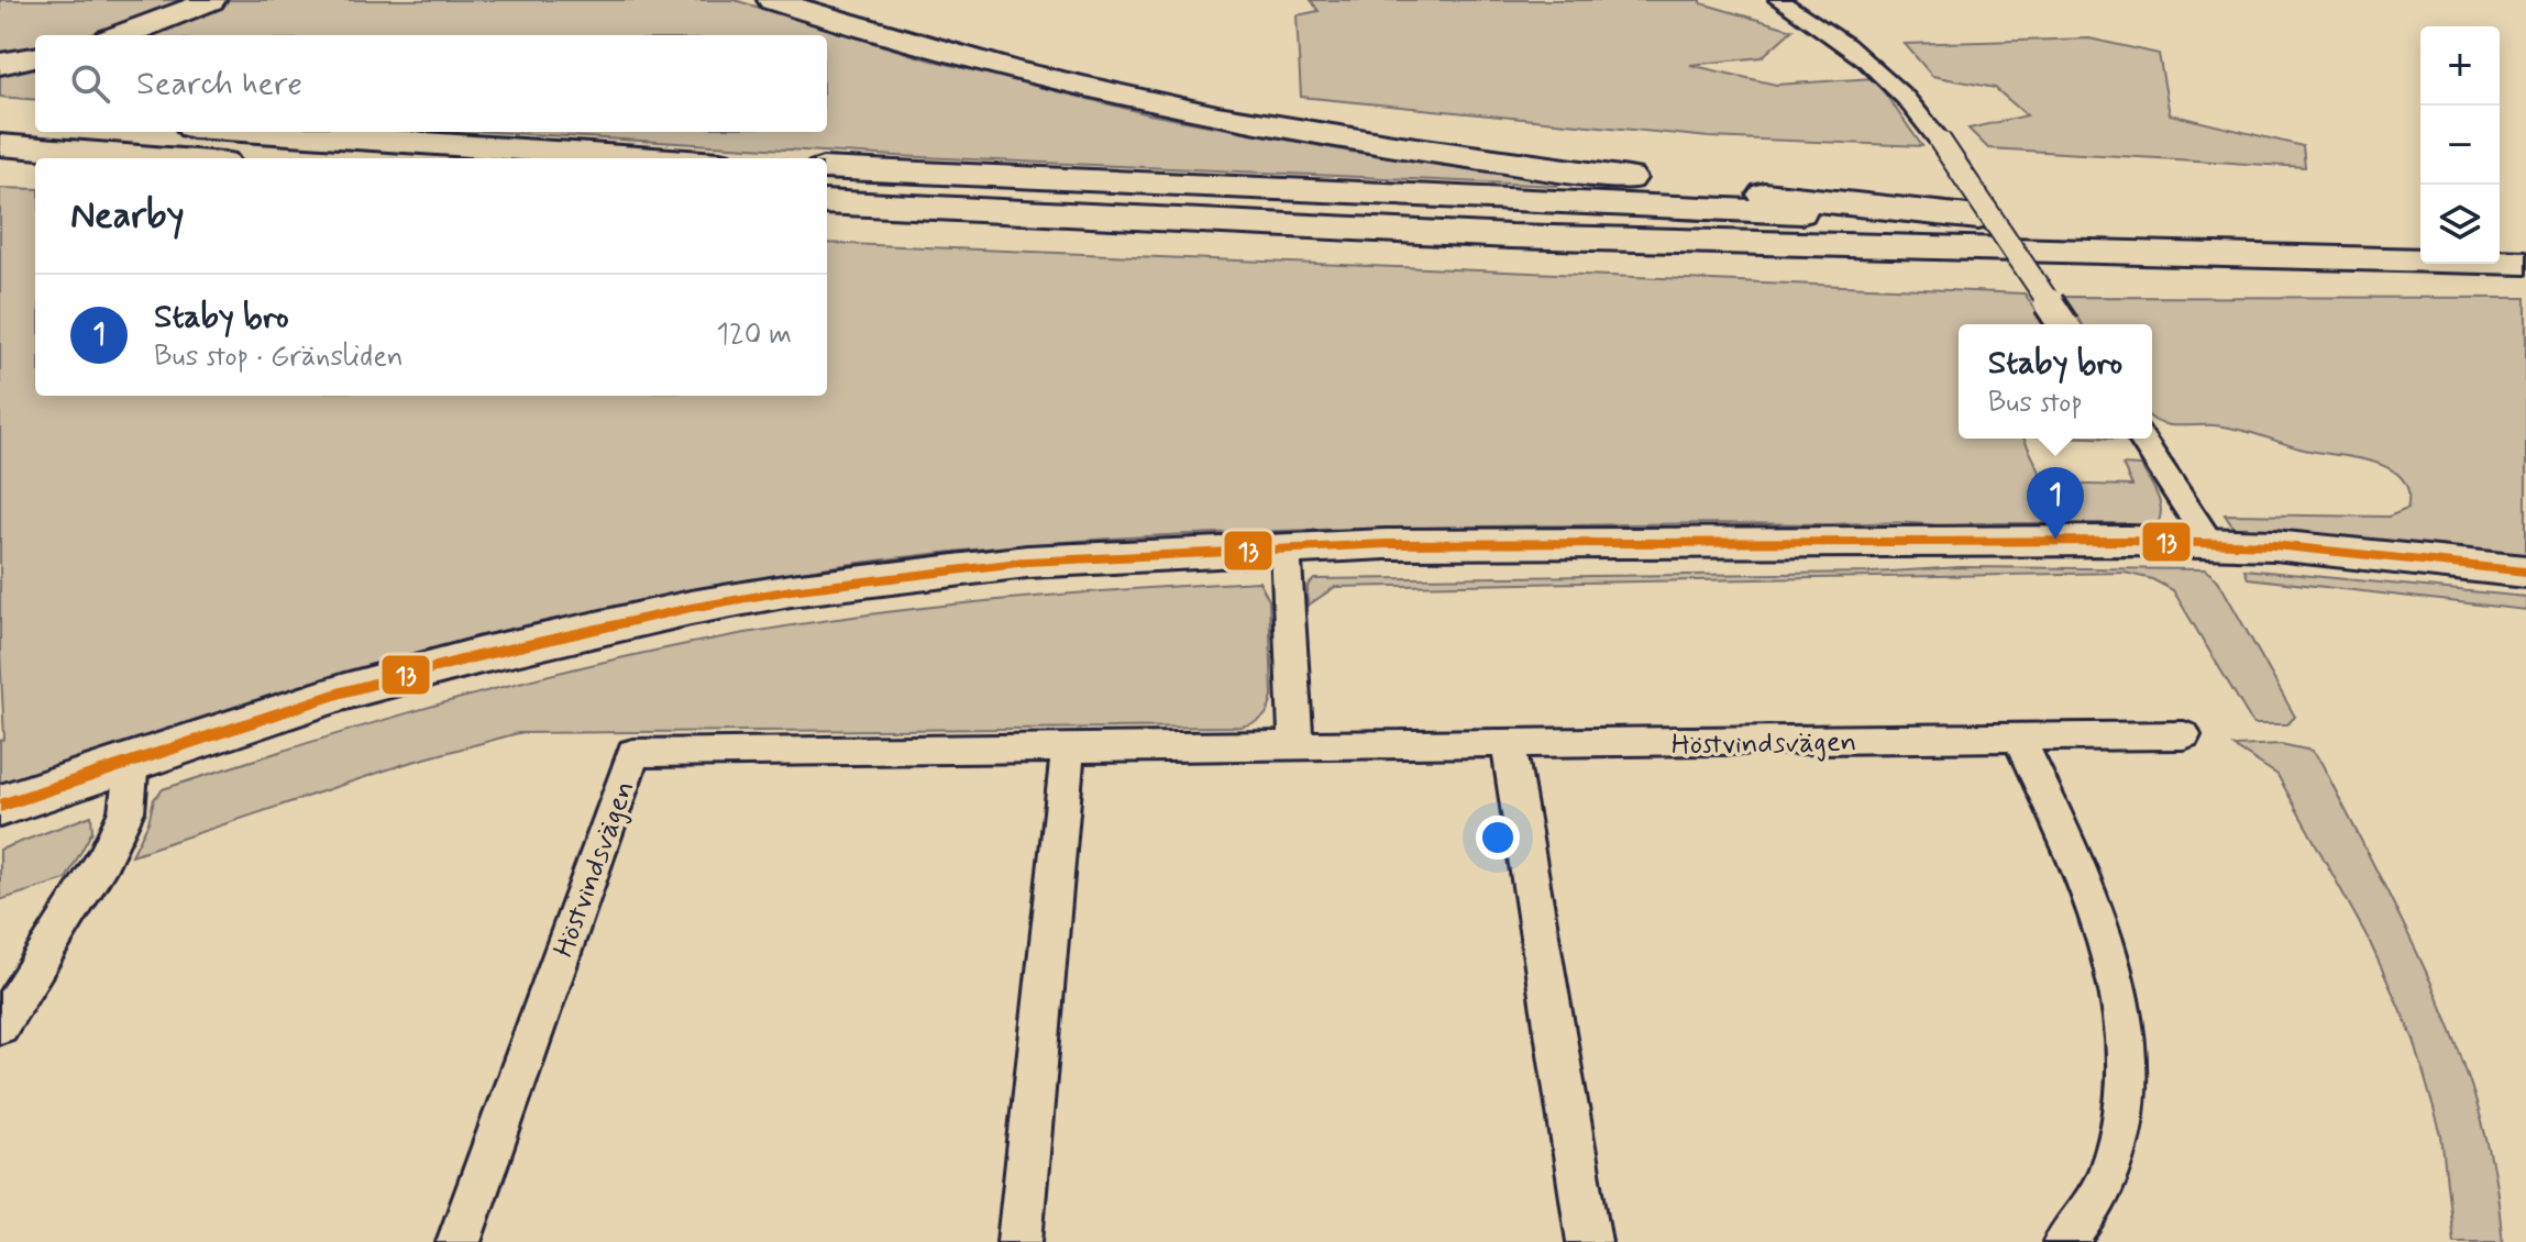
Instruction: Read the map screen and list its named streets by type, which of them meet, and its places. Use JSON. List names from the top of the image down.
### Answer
{
  "streets": {
    "street": ["Höstvindsvägen"]
  },
  "lines": ["transit line 13"],
  "page": {
    "map_buttons": ["+", "−"],
    "search": "Search here",
    "heading": "Nearby",
    "list": [
      {
        "mark": "1",
        "name": "Staby bro",
        "note": "Bus stop · Gränsliden",
        "value": "120 m"
      }
    ],
    "popup": ["Staby bro", "Bus stop"],
    "pins": "1"
  }
}
